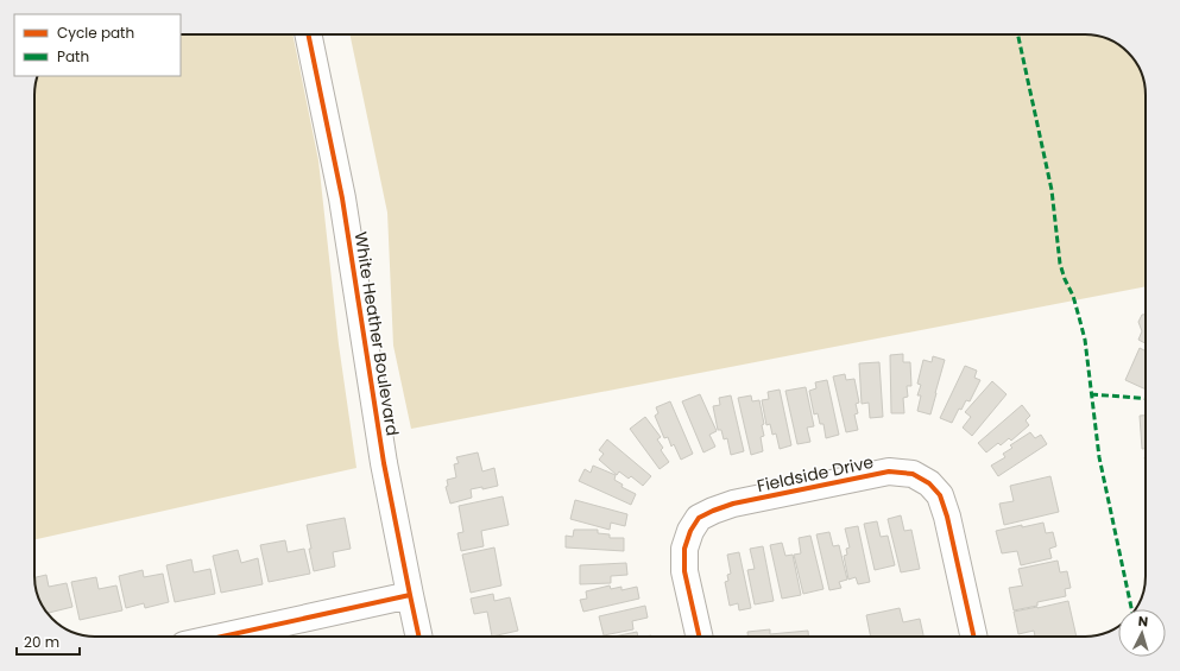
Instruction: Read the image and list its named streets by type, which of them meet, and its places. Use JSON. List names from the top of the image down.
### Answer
{
  "streets": {
    "street": ["White Heather Boulevard", "Fieldside Drive"]
  },
  "legend": ["Cycle path", "Path"],
  "scale_bar": "20 m",
  "north": "top"
}
